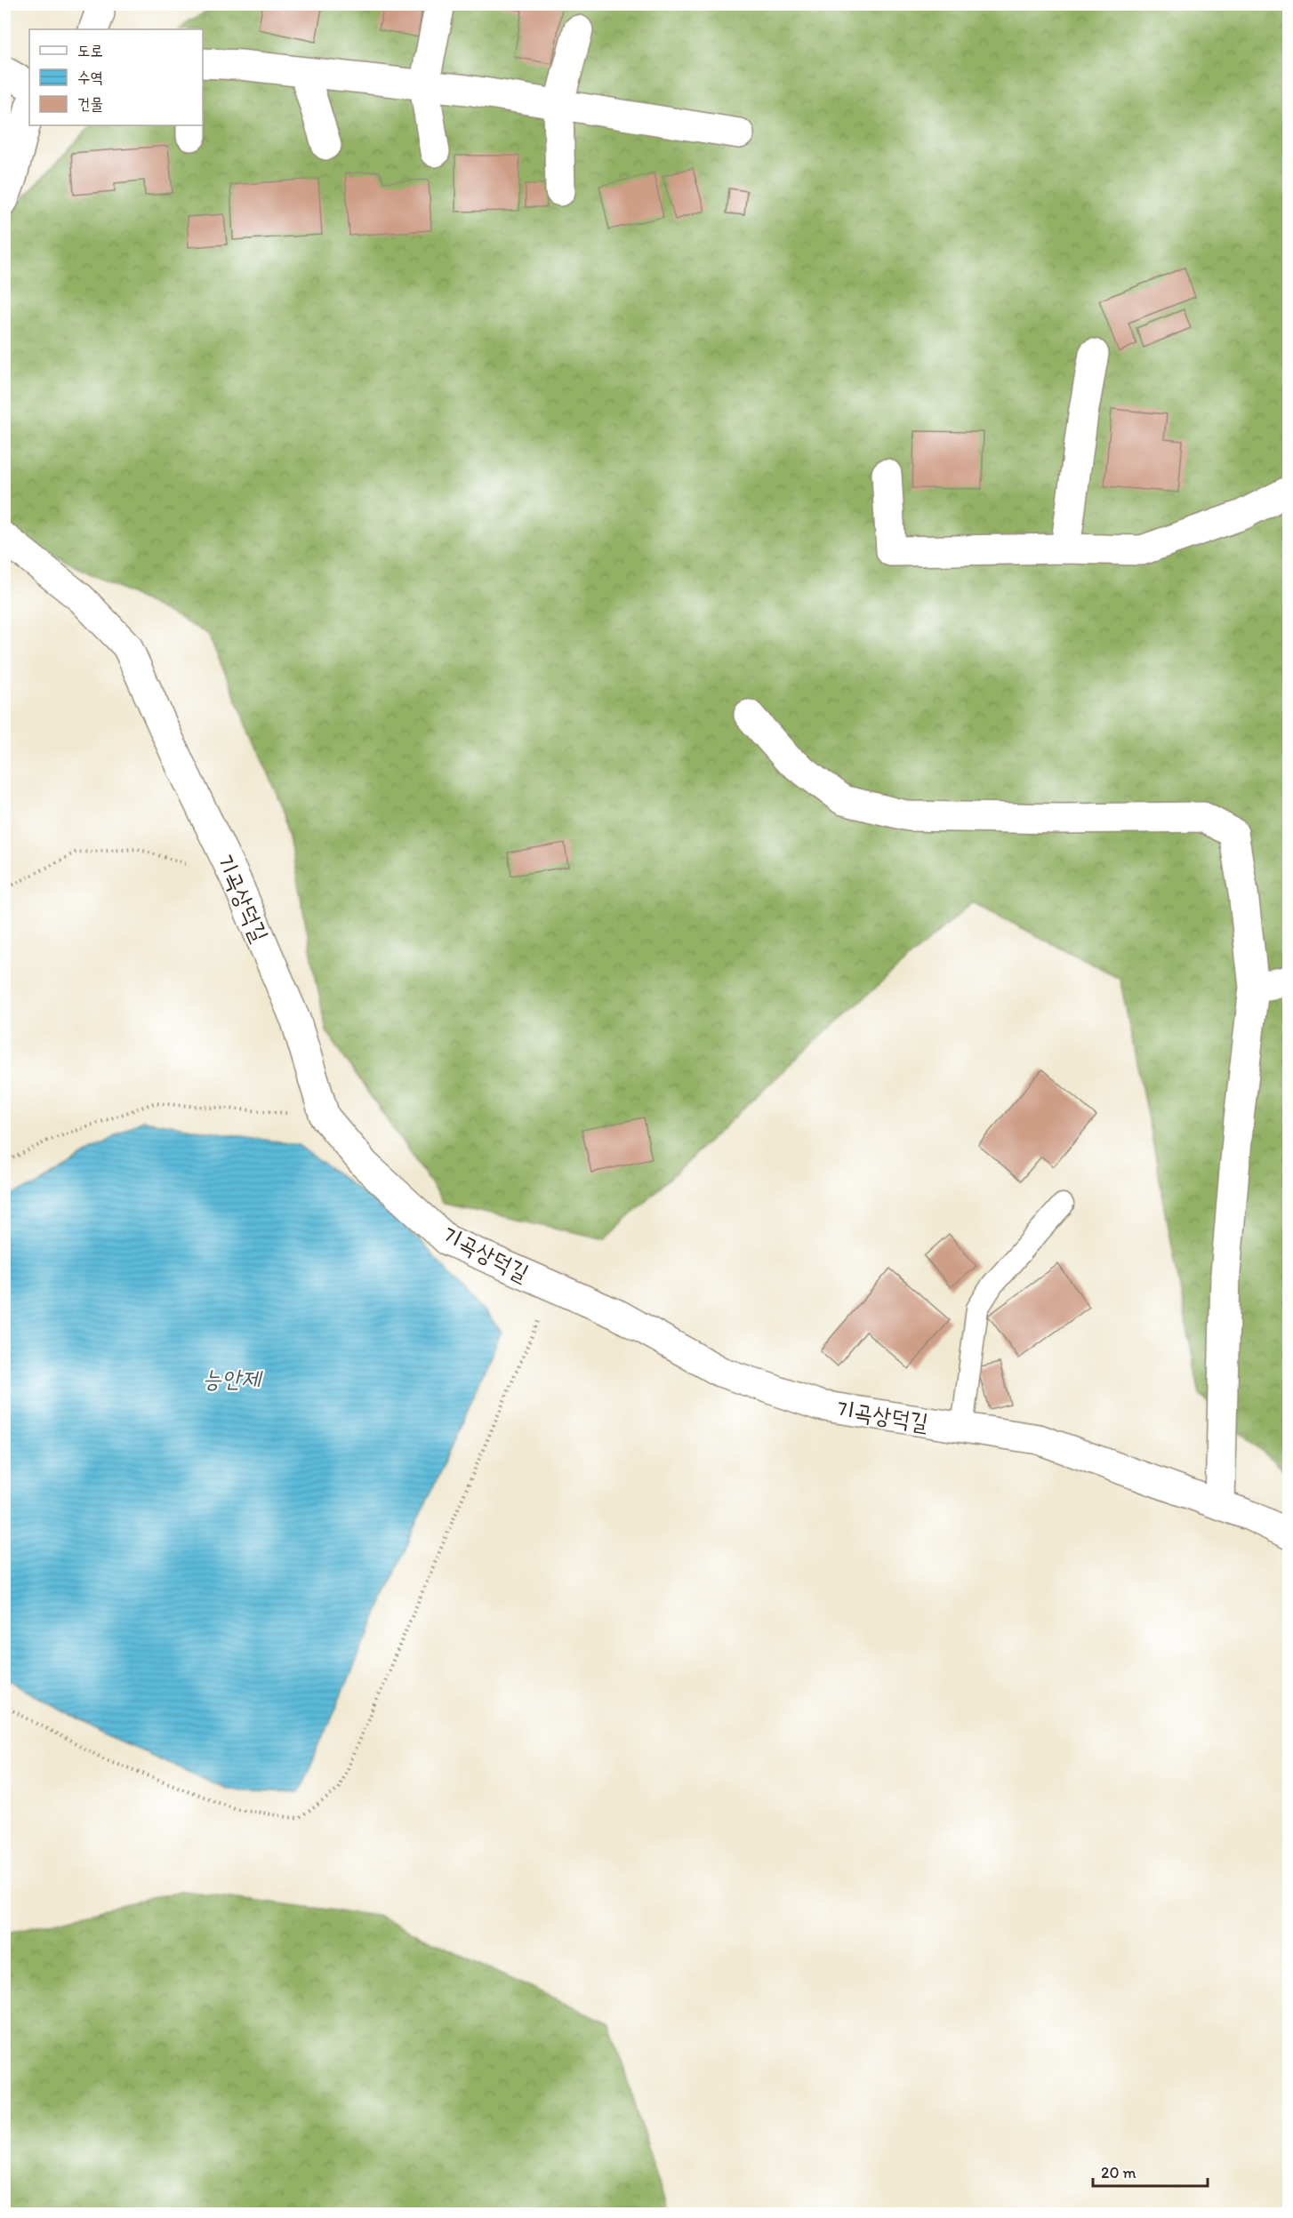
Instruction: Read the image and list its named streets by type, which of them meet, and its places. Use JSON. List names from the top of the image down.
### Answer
{
  "streets": {
    "street": ["기곡상덕길"]
  },
  "water": ["능안제"],
  "legend": ["도로", "수역", "건물"],
  "scale_bar": "20 m"
}
